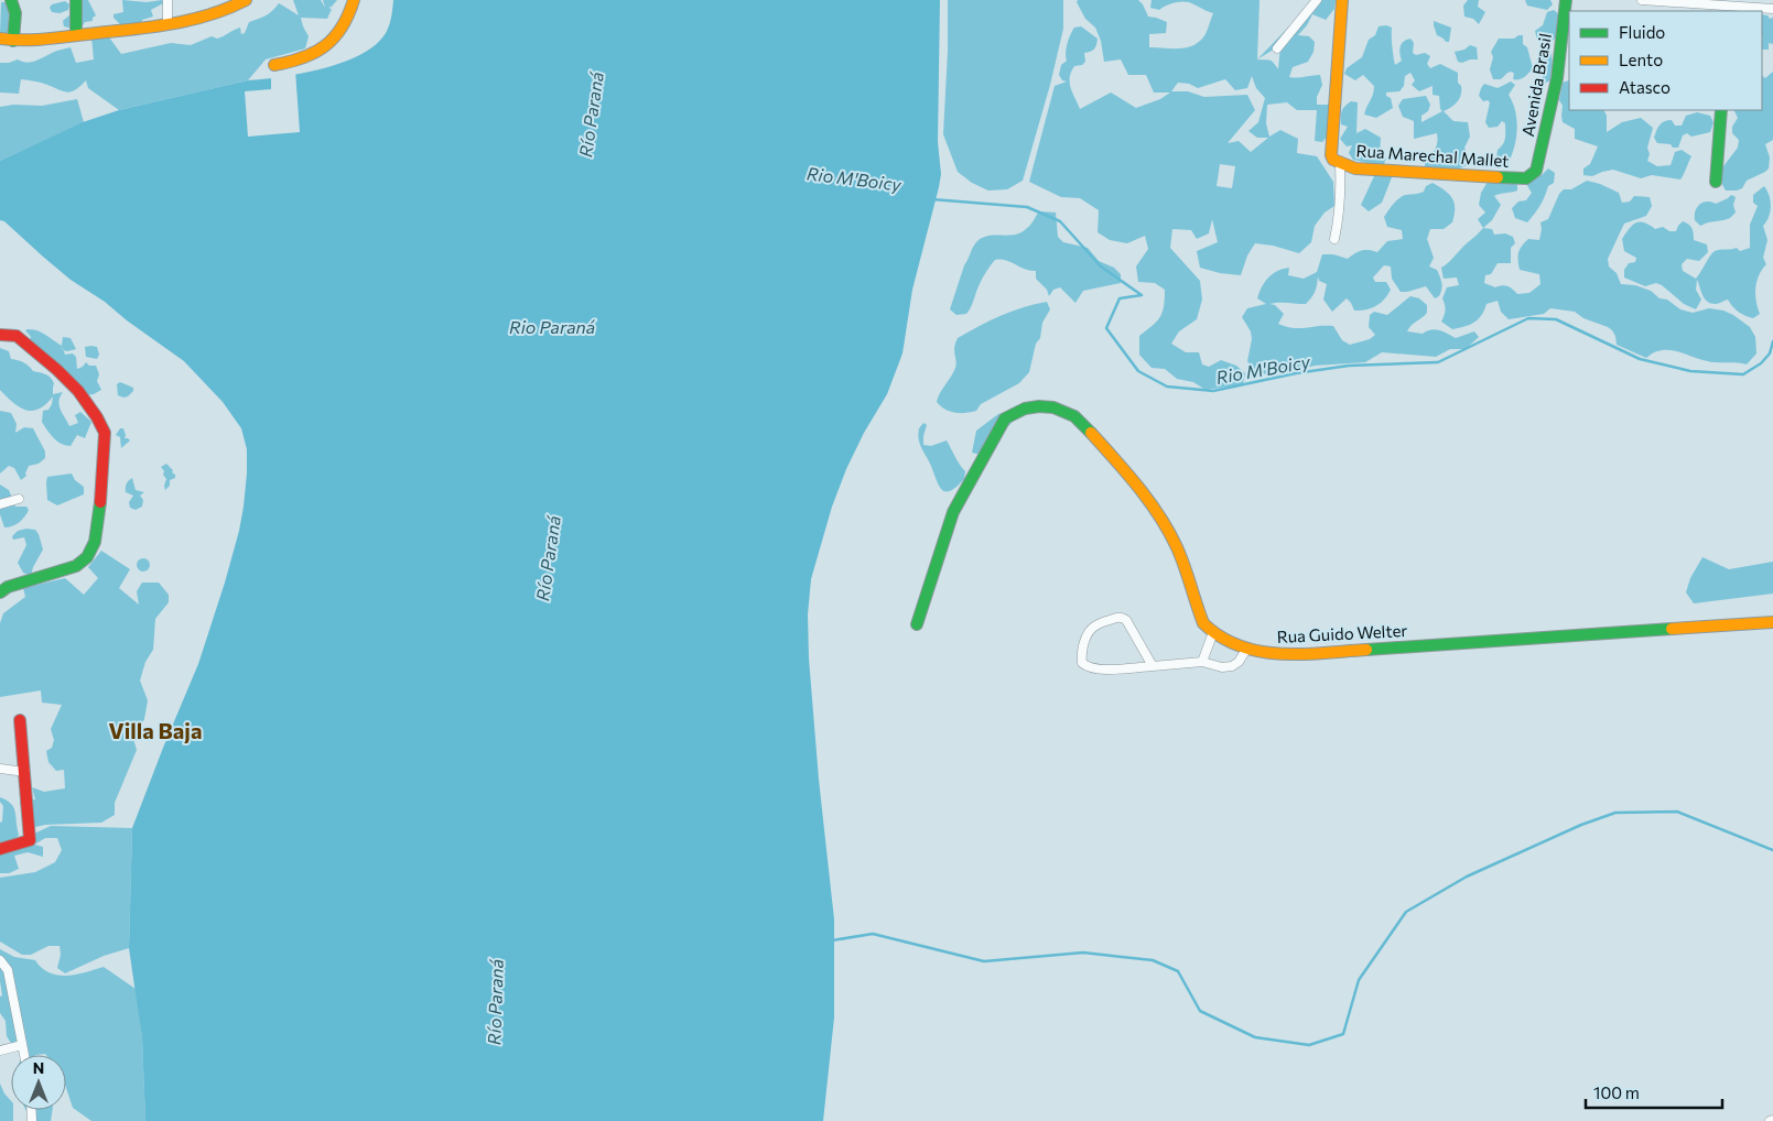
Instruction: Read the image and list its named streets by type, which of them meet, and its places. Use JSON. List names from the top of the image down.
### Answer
{
  "streets": {
    "street": ["Avenida Brasil", "Rua Marechal Mallet", "Rua Guido Welter"]
  },
  "crossings": [
    ["Avenida Brasil", "Rua Marechal Mallet"]
  ],
  "districts": ["Villa Baja"],
  "water": ["Río Paraná", "Rio M'Boicy", "Rio Paraná"],
  "legend": ["Fluido", "Lento", "Atasco"],
  "scale_bar": "100 m",
  "north": "top"
}
